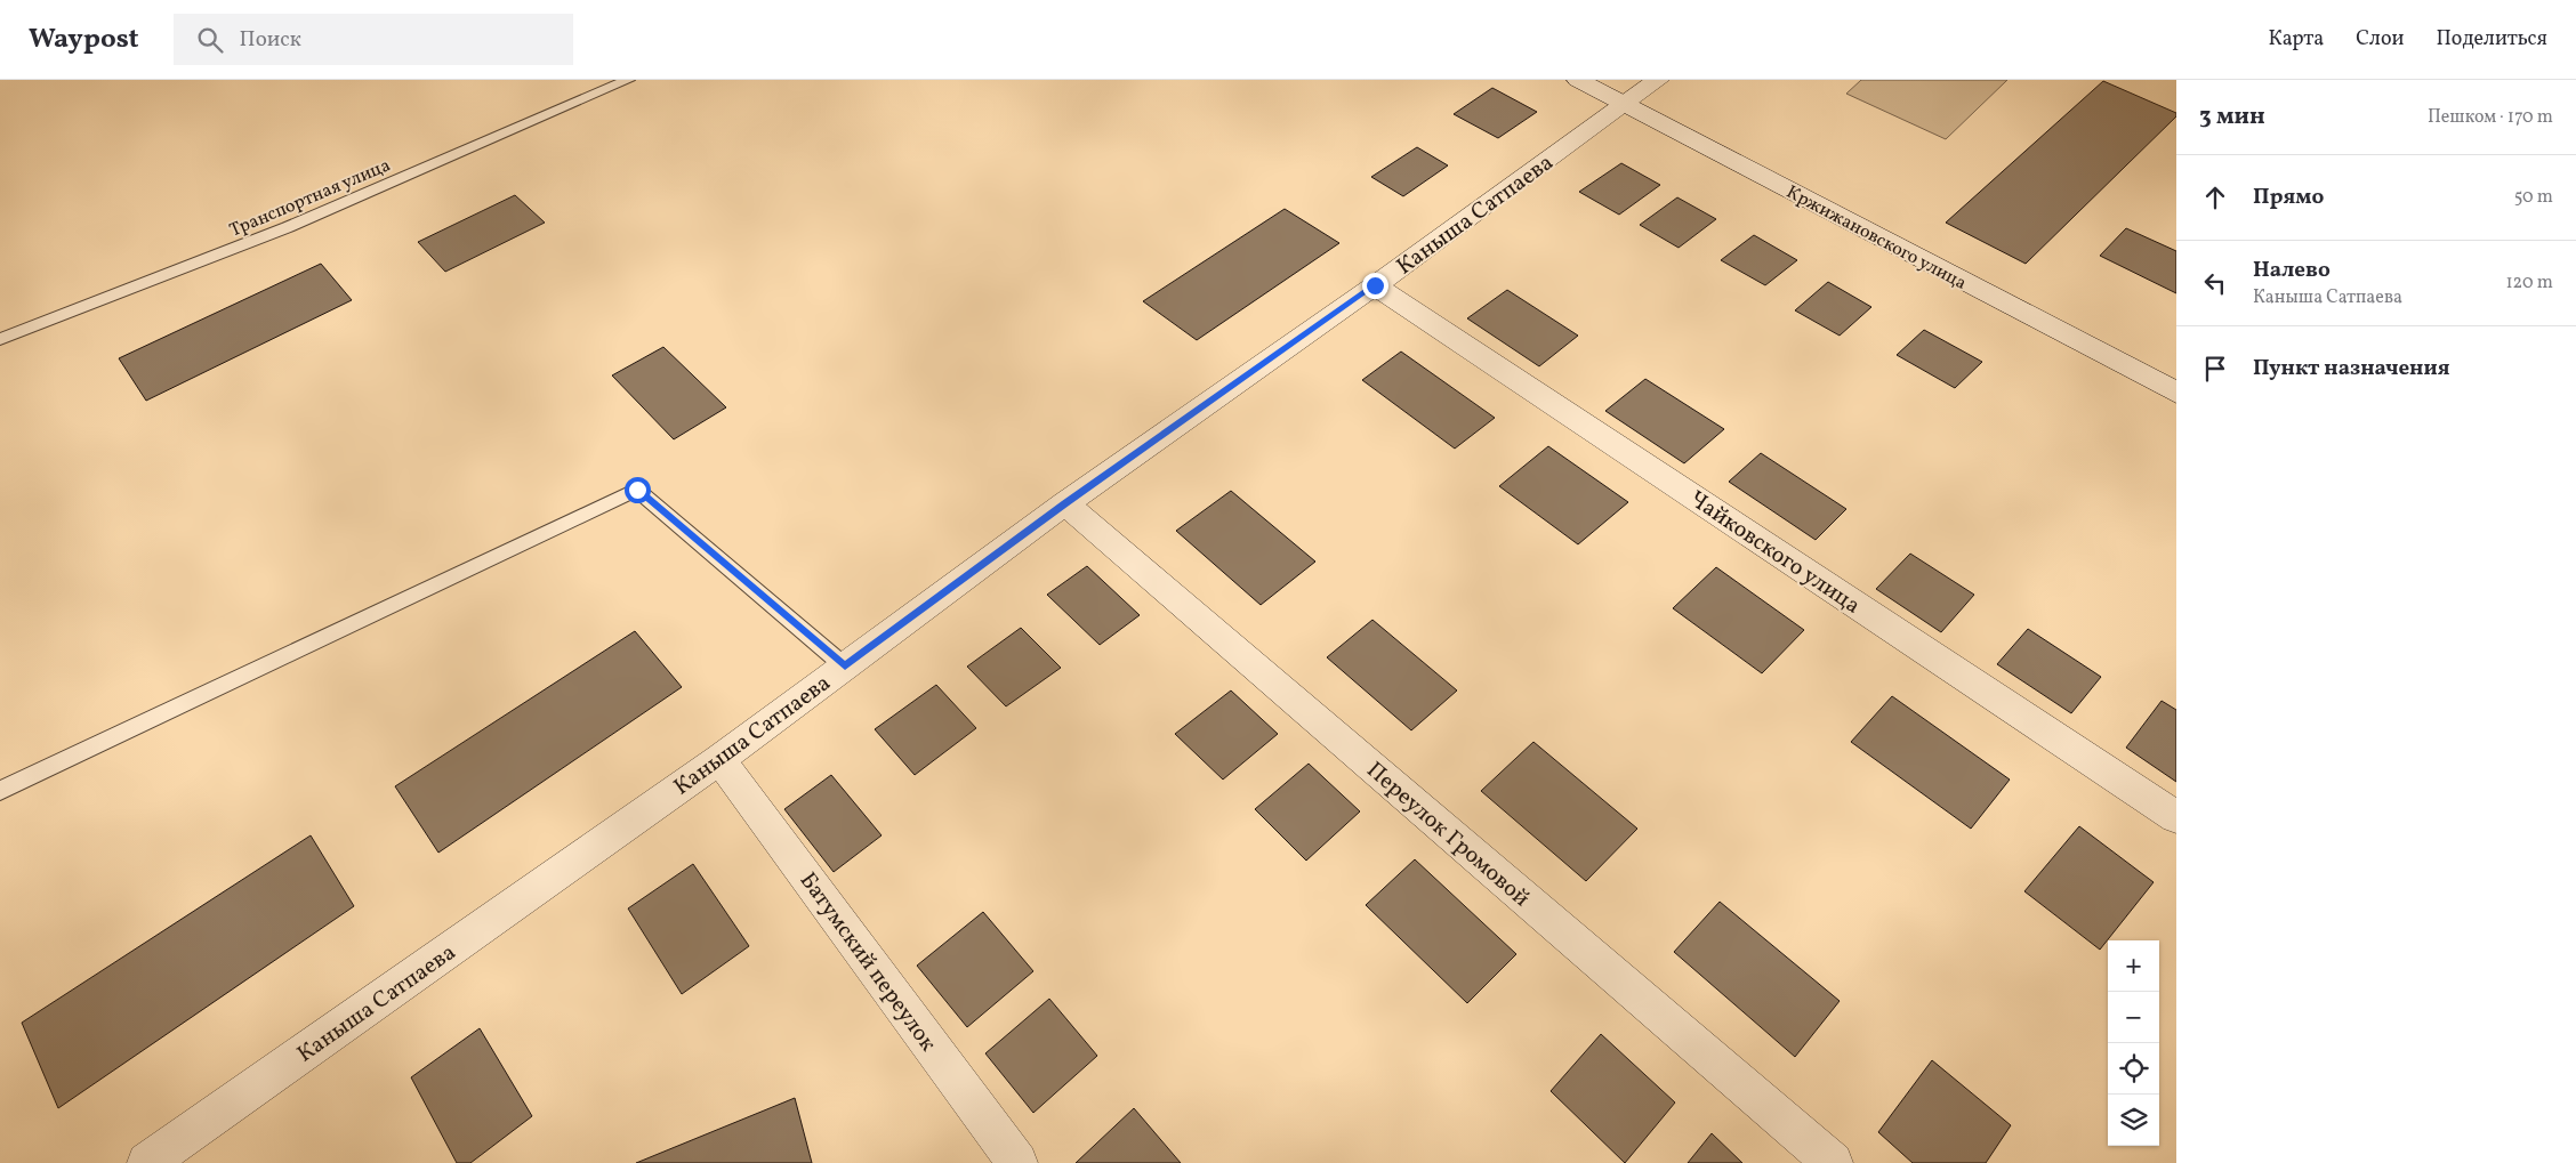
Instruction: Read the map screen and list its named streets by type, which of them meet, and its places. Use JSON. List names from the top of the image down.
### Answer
{
  "streets": {
    "street": [
      "Каныша Сатпаева",
      "Кржижановского улица",
      "Чайковского улица",
      "Переулок Громовой",
      "Батумский переулок"
    ],
    "lane": ["Транспортная улица"]
  },
  "crossings": [
    ["Каныша Сатпаева", "Кржижановского улица"],
    ["Каныша Сатпаева", "Чайковского улица"],
    ["Каныша Сатпаева", "Переулок Громовой"],
    ["Каныша Сатпаева", "Батумский переулок"]
  ],
  "page": {
    "header": "Waypost",
    "search": "Поиск",
    "nav": ["Карта", "Слои", "Поделиться"],
    "heading": ["3 мин", "Пешком · 170 m"],
    "list": [
      ["Прямо", "50 m"],
      ["Налево", "Каныша Сатпаева", "120 m"],
      "Пункт назначения"
    ],
    "map_buttons": ["+", "−"]
  }
}
